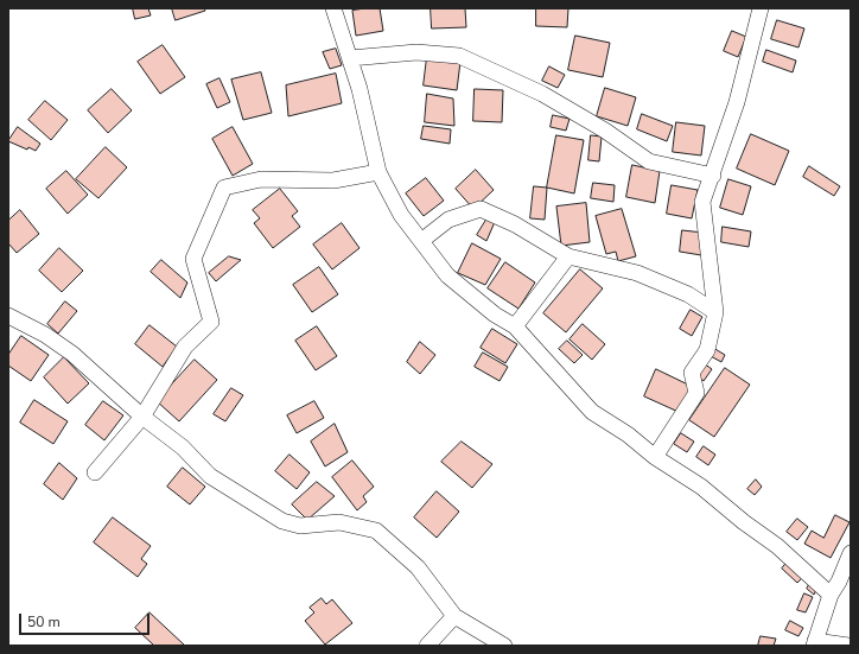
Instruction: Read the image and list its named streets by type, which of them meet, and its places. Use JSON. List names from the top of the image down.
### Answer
{
  "scale_bar": "50 m"
}
